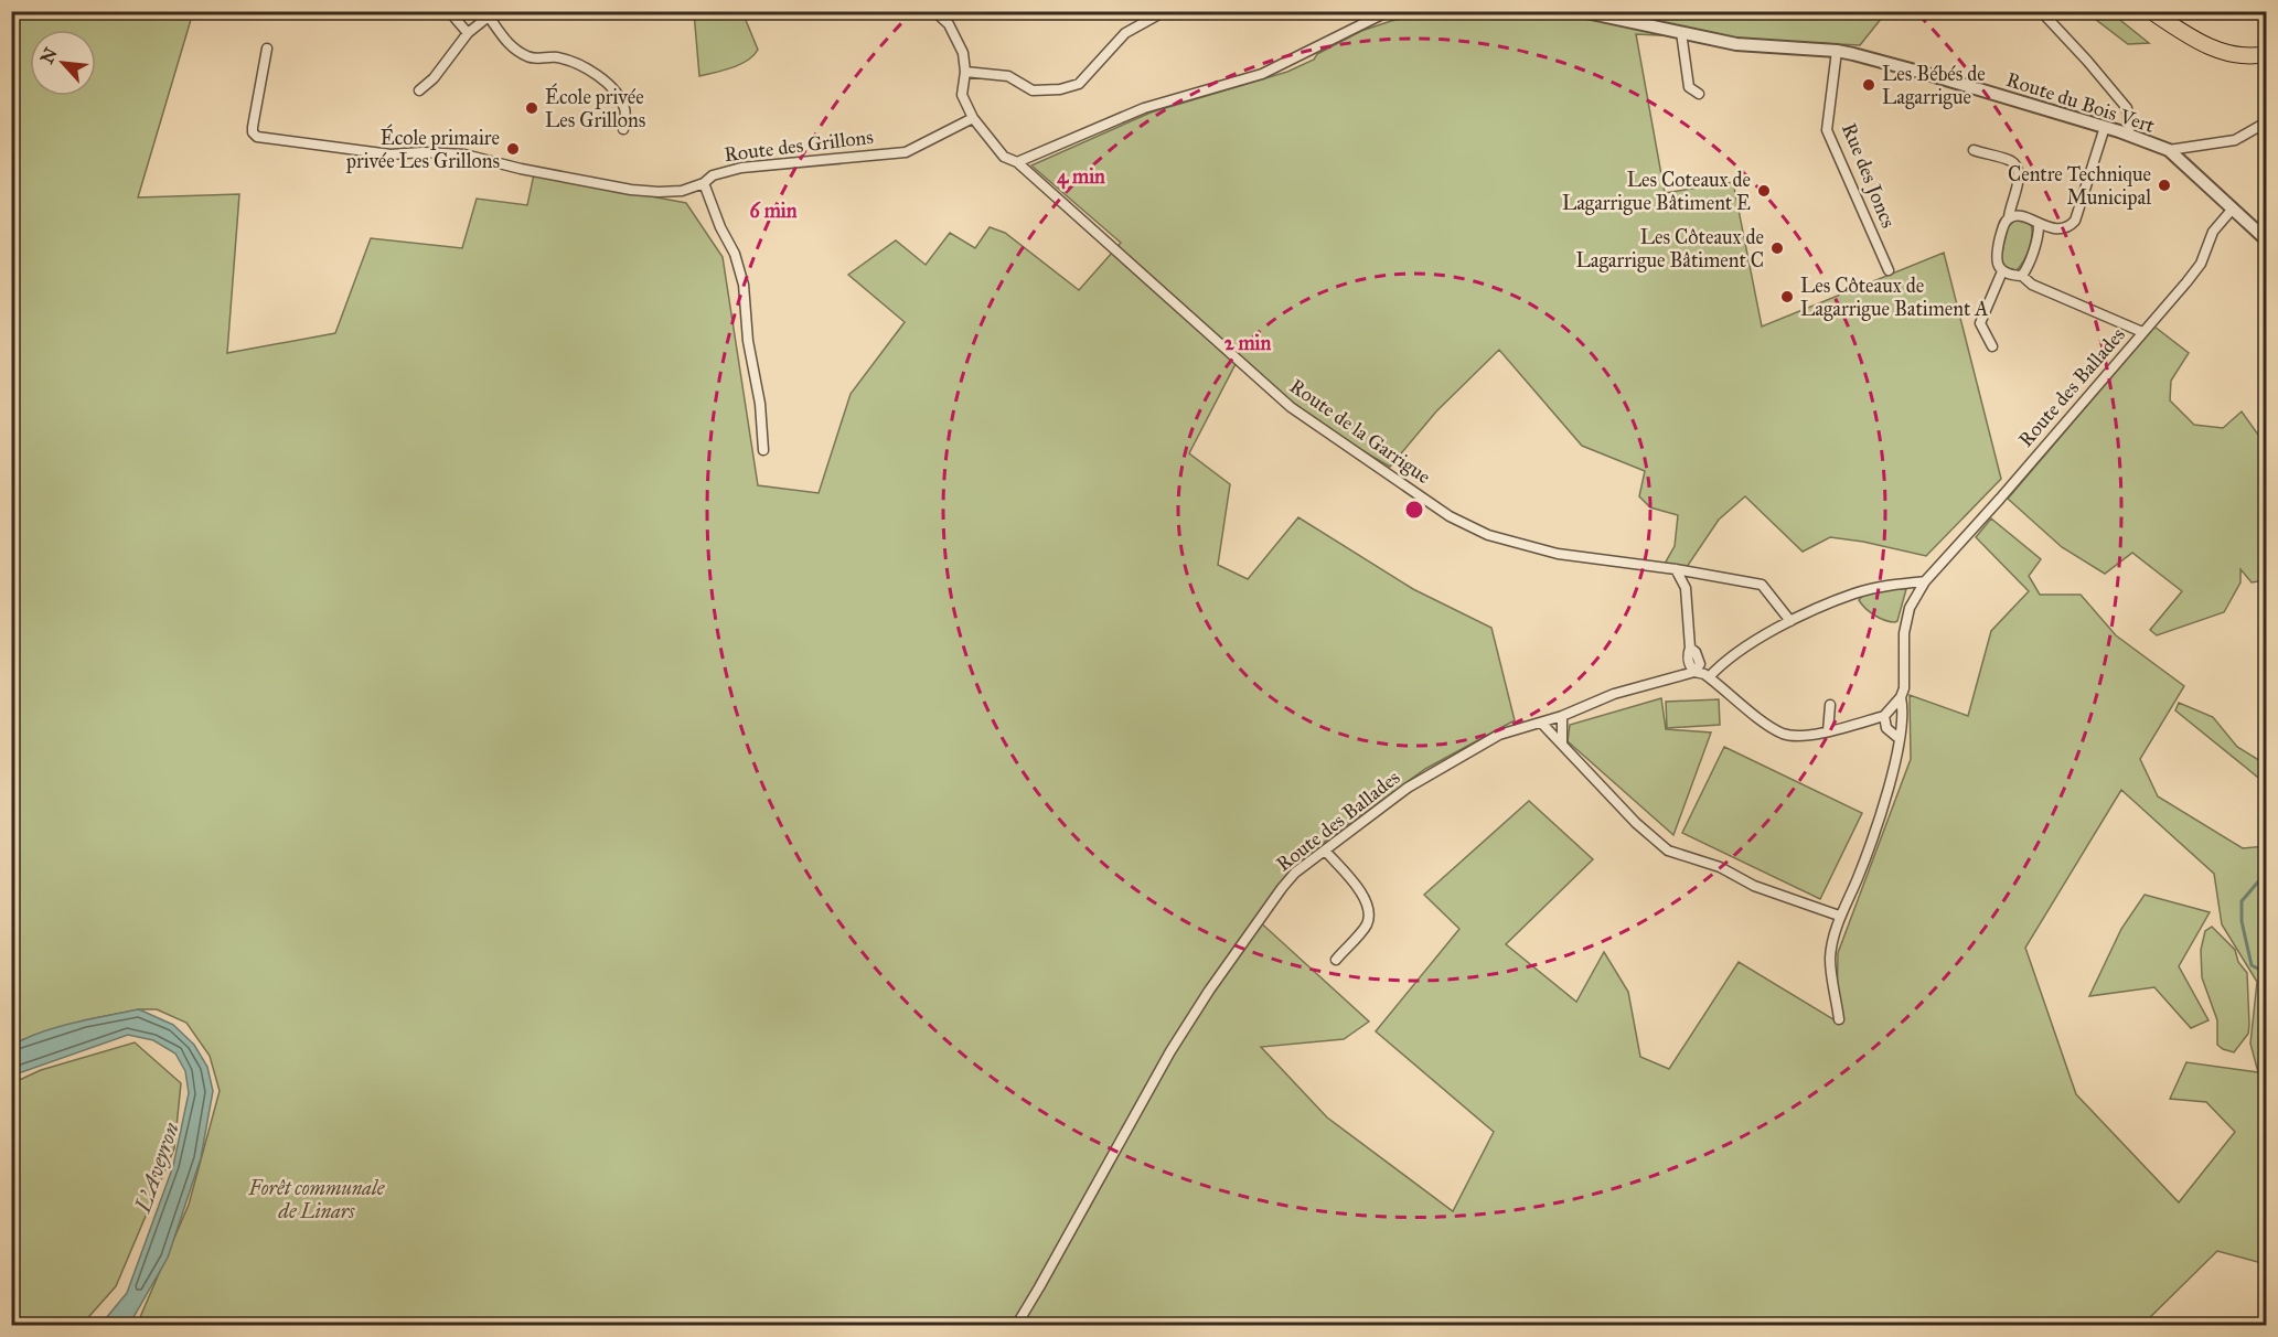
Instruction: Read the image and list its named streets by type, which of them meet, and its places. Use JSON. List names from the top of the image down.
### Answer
{
  "streets": {
    "street": [
      "Route du Bois Vert",
      "Route des Grillons",
      "Rue des Joncs",
      "Route des Ballades",
      "Route de la Garrigue"
    ]
  },
  "crossings": [
    ["Route du Bois Vert", "Rue des Joncs"],
    ["Route du Bois Vert", "Route des Ballades"]
  ],
  "water": ["L'Aveyron"],
  "parks": ["Forêt communale de Linars"],
  "places": [
    "Les Bébés de Lagarrigue",
    "École privée Les Grillons",
    "École primaire privée Les Grillons",
    "Centre Technique Municipal",
    "Les Coteaux de Lagarrigue Bâtiment E",
    "Les Côteaux de Lagarrigue Bâtiment C",
    "Les Côteaux de Lagarrigue Batiment A"
  ],
  "north": "top left",
  "rings": ["4 min", "6 min", "2 min"]
}
